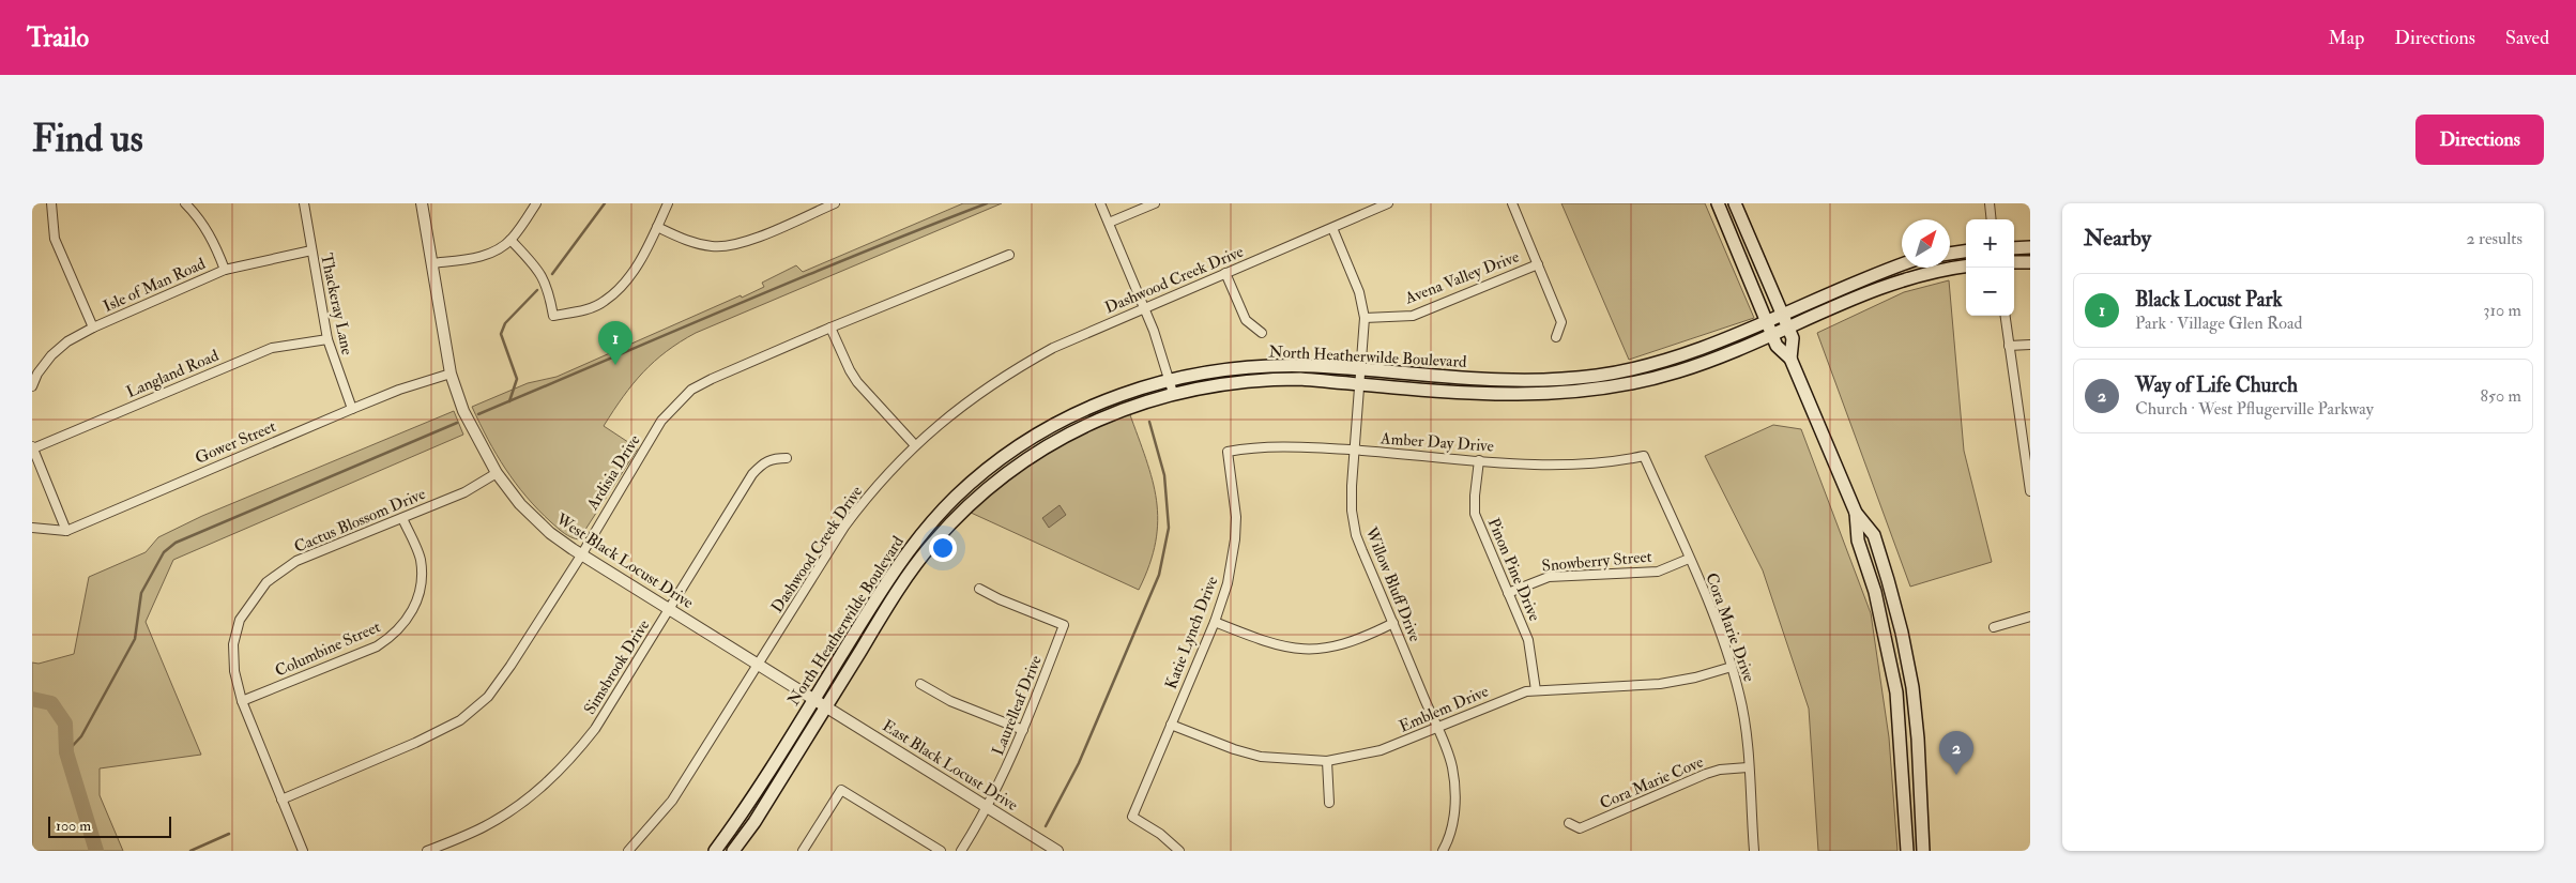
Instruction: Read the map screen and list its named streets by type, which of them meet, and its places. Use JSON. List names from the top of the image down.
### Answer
{
  "streets": {
    "main road": ["North Heatherwilde Boulevard"],
    "street": [
      "Avena Valley Drive",
      "Dashwood Creek Drive",
      "Isle of Man Road",
      "Thackeray Lane",
      "Langland Road",
      "Gower Street",
      "Amber Day Drive",
      "Ardisia Drive",
      "Cactus Blossom Drive",
      "West Black Locust Drive",
      "Snowberry Street",
      "Pinon Pine Drive",
      "Willow Bluff Drive",
      "Cora Marie Drive",
      "Katie Lynch Drive",
      "Columbine Street",
      "Simsbrook Drive",
      "Laurelleaf Drive",
      "Emblem Drive",
      "East Black Locust Drive",
      "Cora Marie Cove"
    ]
  },
  "crossings": [
    ["Avena Valley Drive", "Willow Bluff Drive"],
    ["Dashwood Creek Drive", "West Black Locust Drive"],
    ["Dashwood Creek Drive", "Willow Bluff Drive"],
    ["Isle of Man Road", "Thackeray Lane"],
    ["Thackeray Lane", "Langland Road"],
    ["Thackeray Lane", "Gower Street"],
    ["North Heatherwilde Boulevard", "West Black Locust Drive"],
    ["North Heatherwilde Boulevard", "Willow Bluff Drive"],
    ["North Heatherwilde Boulevard", "East Black Locust Drive"],
    ["Gower Street", "West Black Locust Drive"],
    ["Amber Day Drive", "Pinon Pine Drive"],
    ["Amber Day Drive", "Willow Bluff Drive"],
    ["Amber Day Drive", "Cora Marie Drive"],
    ["Amber Day Drive", "Katie Lynch Drive"],
    ["Ardisia Drive", "Cactus Blossom Drive"],
    ["Ardisia Drive", "West Black Locust Drive"],
    ["Cactus Blossom Drive", "West Black Locust Drive"],
    ["Cactus Blossom Drive", "Columbine Street"],
    ["West Black Locust Drive", "Simsbrook Drive"],
    ["West Black Locust Drive", "East Black Locust Drive"],
    ["Snowberry Street", "Pinon Pine Drive"],
    ["Snowberry Street", "Cora Marie Drive"],
    ["Pinon Pine Drive", "Emblem Drive"],
    ["Willow Bluff Drive", "Emblem Drive"],
    ["Cora Marie Drive", "Emblem Drive"],
    ["Cora Marie Drive", "Cora Marie Cove"],
    ["Katie Lynch Drive", "Emblem Drive"],
    ["Laurelleaf Drive", "East Black Locust Drive"]
  ],
  "scale_bar": "100 m",
  "north": "top right",
  "page": {
    "header": "Trailo",
    "nav": ["Map", "Directions", "Saved"],
    "buttons": "Directions",
    "title": "Find us",
    "heading": ["Nearby", "2 results"],
    "map_buttons": ["+", "−"],
    "list": [
      {
        "mark": "1",
        "name": "Black Locust Park",
        "note": "Park · Village Glen Road",
        "value": "310 m"
      },
      {
        "mark": "2",
        "name": "Way of Life Church",
        "note": "Church · West Pflugerville Parkway",
        "value": "850 m"
      }
    ],
    "pins": ["1", "2"],
    "scale": "100 m"
  }
}
